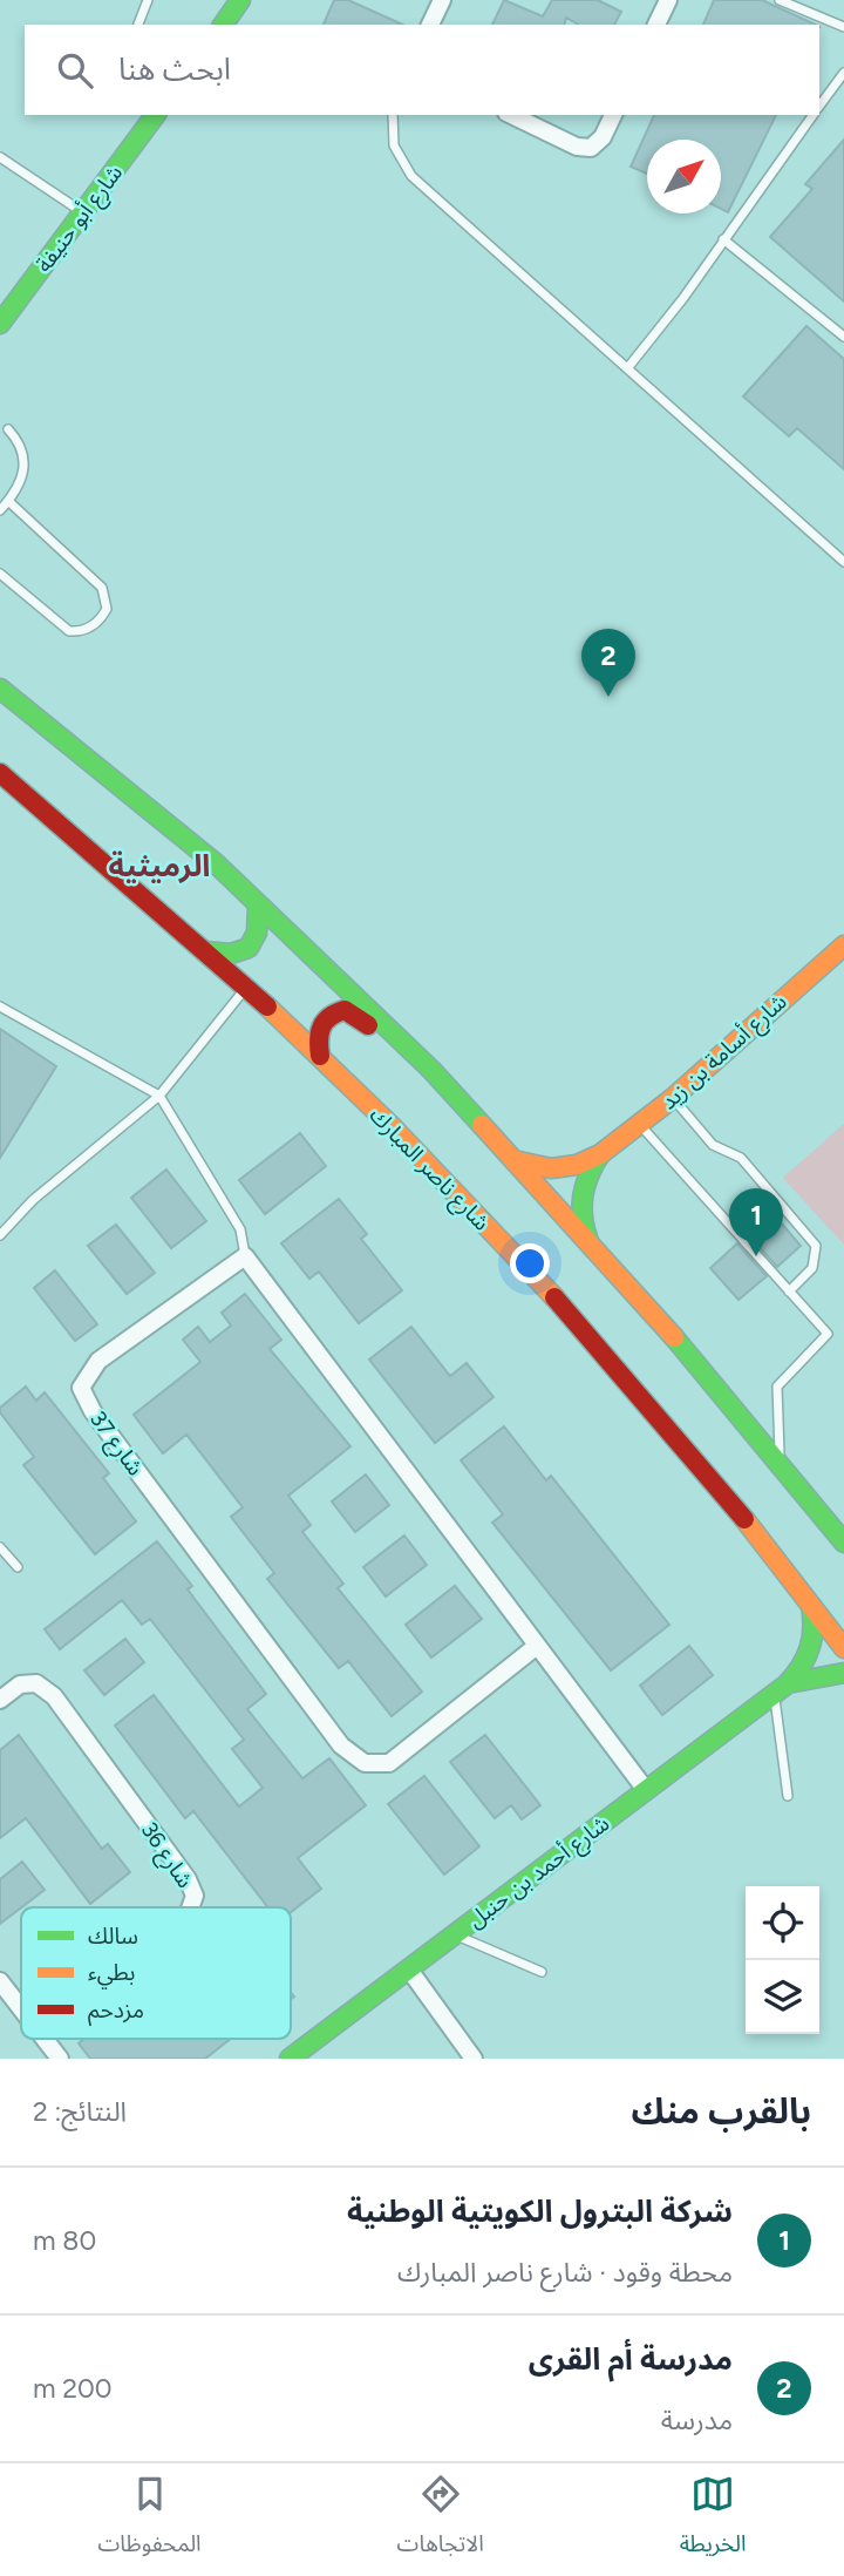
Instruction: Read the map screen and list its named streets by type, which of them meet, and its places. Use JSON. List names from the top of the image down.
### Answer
{
  "streets": {
    "street": [
      "شارع أبو حنيفة",
      "شارع أسامة بن زيد",
      "شارع ناصر المبارك",
      "شارع 37",
      "شارع 36",
      "شارع أحمد بن حنبل"
    ]
  },
  "crossings": [
    ["شارع ناصر المبارك", "شارع أحمد بن حنبل"]
  ],
  "districts": ["الرميثية"],
  "legend": ["سالك", "بطيء", "مزدحم"],
  "north": "top right",
  "page": {
    "search": "ابحث هنا",
    "pins": ["2", "1"],
    "heading": ["بالقرب منك", "النتائج: 2"],
    "list": [
      {
        "mark": "1",
        "name": "شركة البترول الكويتية الوطنية",
        "note": "محطة وقود · شارع ناصر المبارك",
        "value": "80 m"
      },
      {
        "mark": "2",
        "name": "مدرسة أم القرى",
        "note": "مدرسة",
        "value": "200 m"
      }
    ],
    "nav": ["الخريطة", "الاتجاهات", "المحفوظات"]
  }
}
